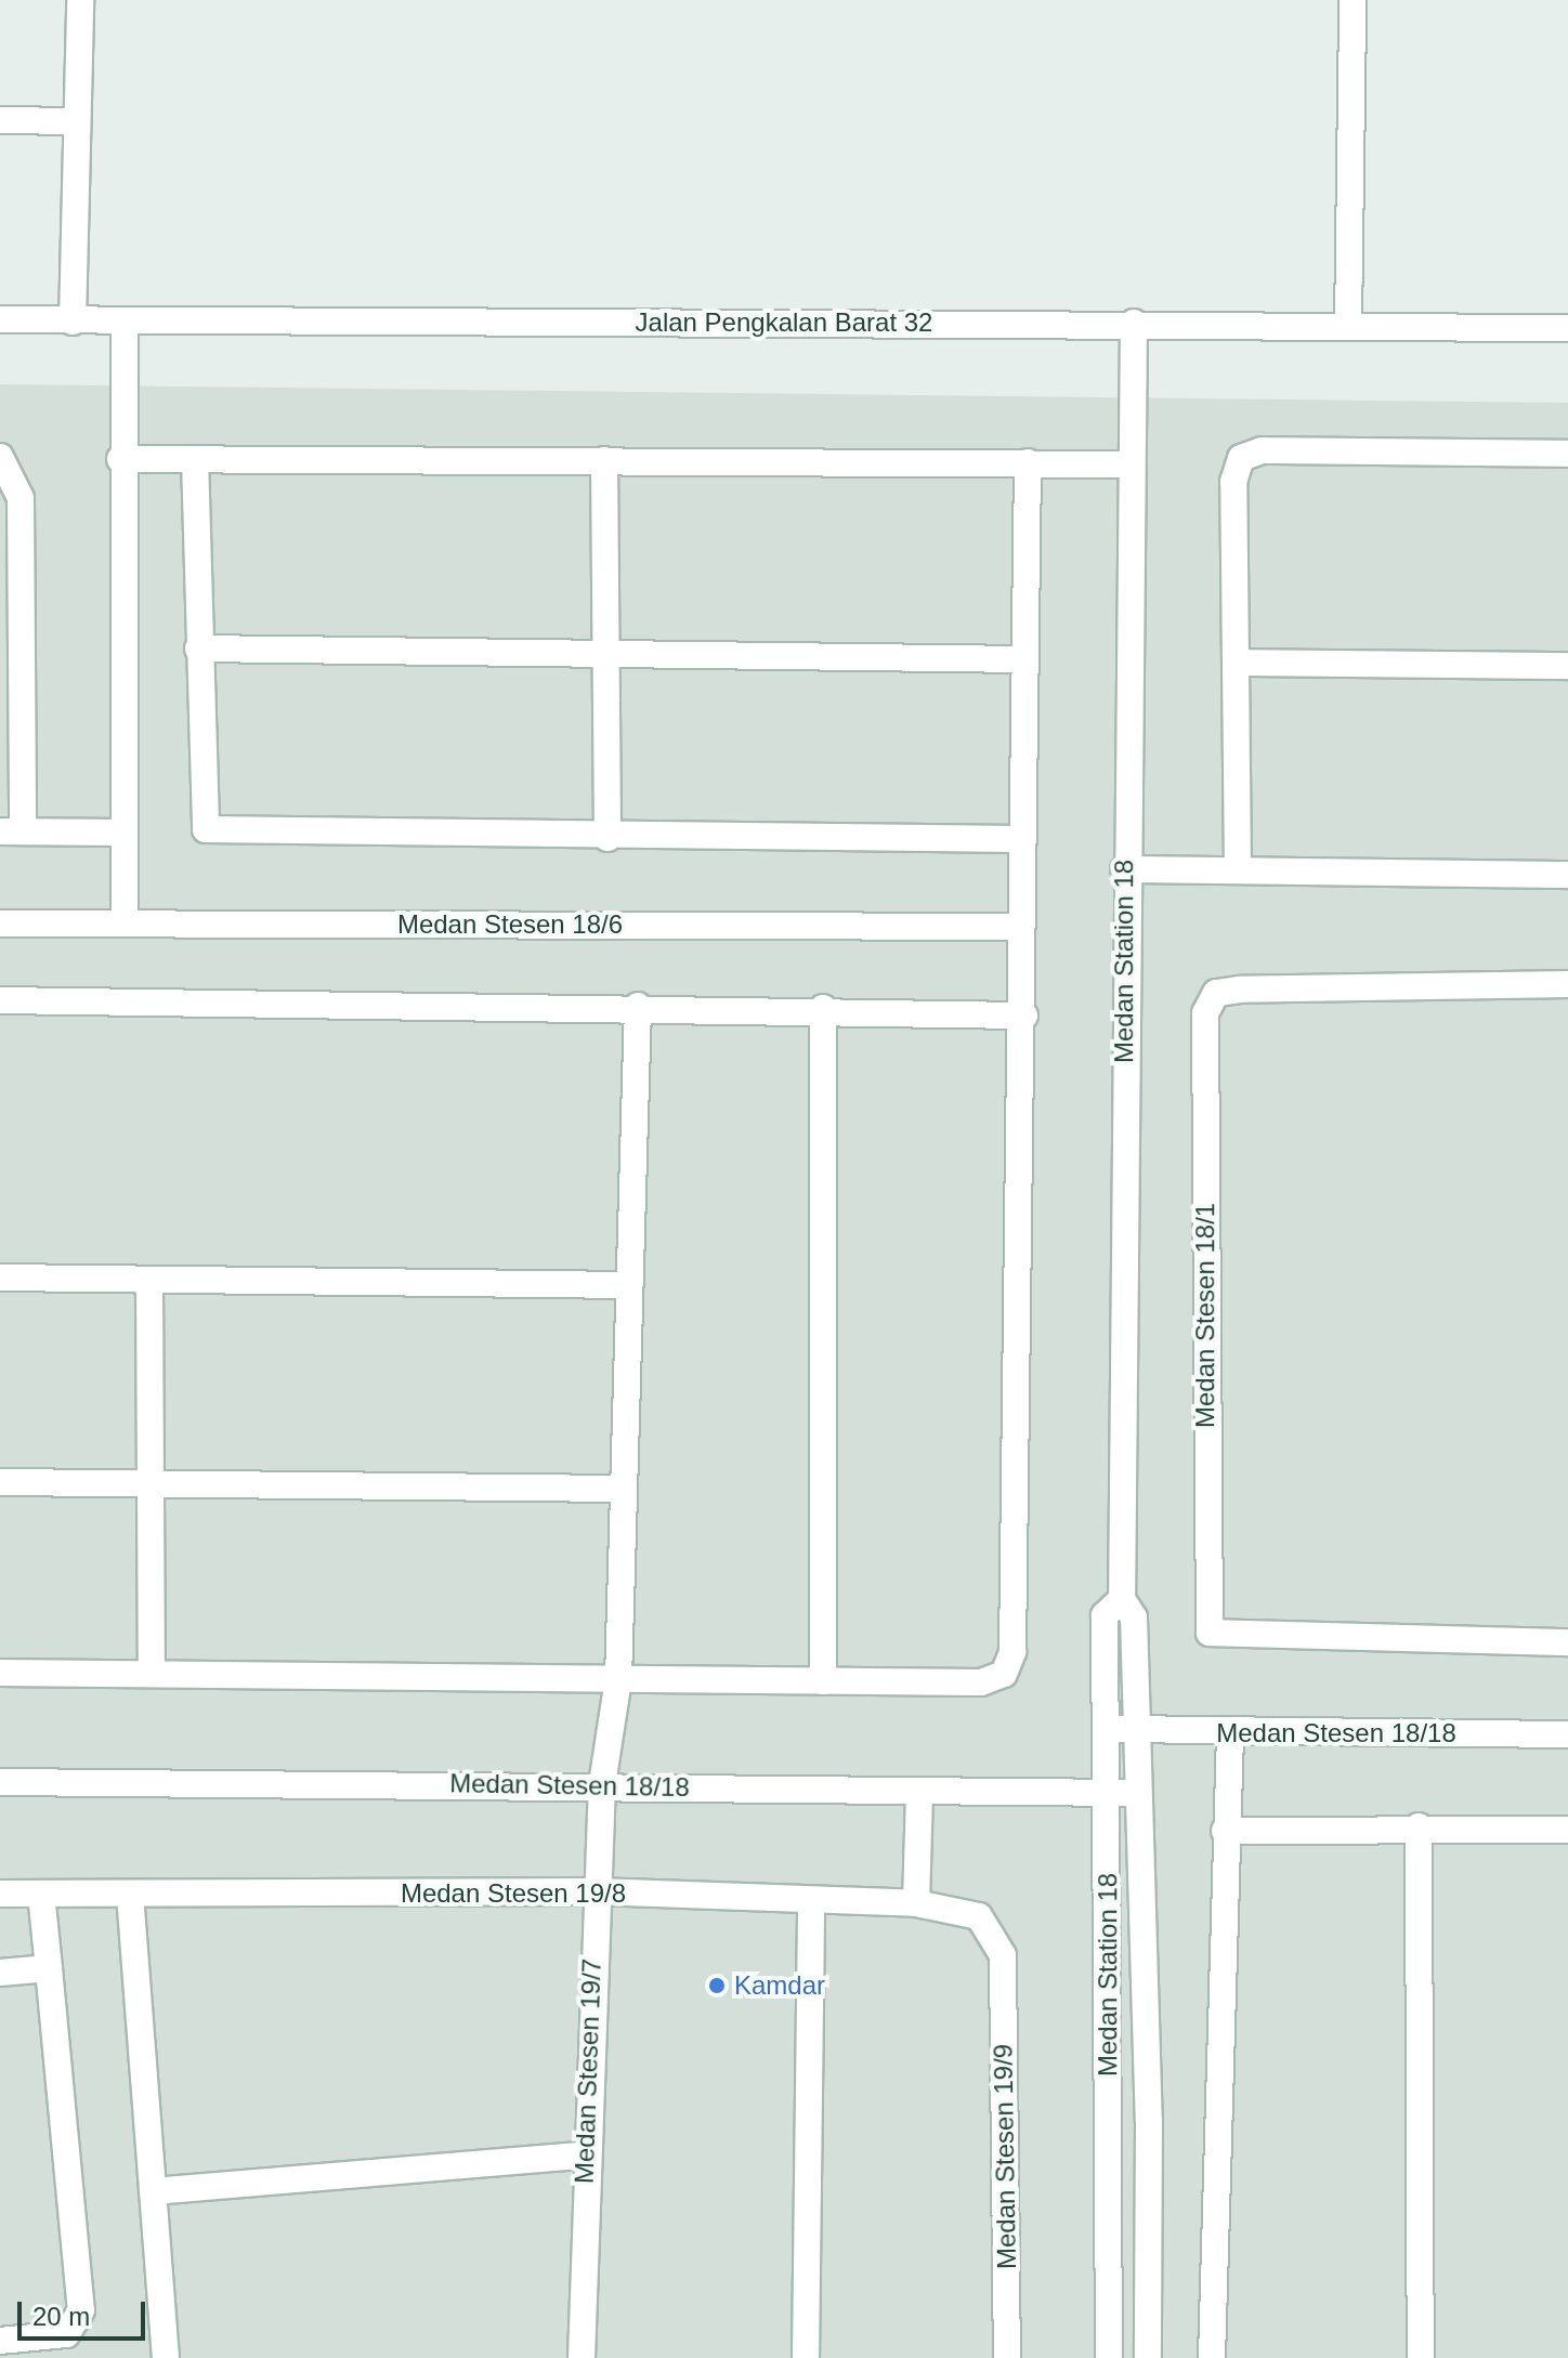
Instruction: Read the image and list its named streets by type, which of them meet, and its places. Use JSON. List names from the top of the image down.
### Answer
{
  "streets": {
    "street": [
      "Jalan Pengkalan Barat 32",
      "Medan Stesen 18/6",
      "Medan Station 18",
      "Medan Stesen 18/1",
      "Medan Stesen 18/18",
      "Medan Stesen 19/8",
      "Medan Stesen 19/7",
      "Medan Stesen 19/9"
    ]
  },
  "crossings": [
    ["Jalan Pengkalan Barat 32", "Medan Station 18"],
    ["Medan Station 18", "Medan Stesen 18/18"],
    ["Medan Stesen 18/18", "Medan Stesen 19/7"],
    ["Medan Stesen 19/8", "Medan Stesen 19/7"],
    ["Medan Stesen 19/8", "Medan Stesen 19/9"]
  ],
  "places": ["Kamdar"],
  "scale_bar": "20 m"
}
